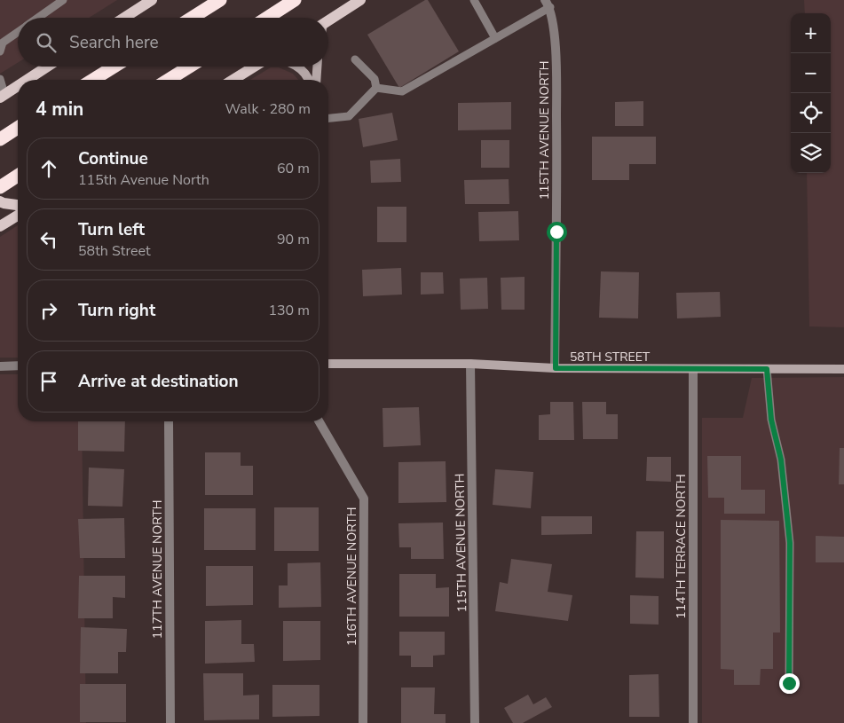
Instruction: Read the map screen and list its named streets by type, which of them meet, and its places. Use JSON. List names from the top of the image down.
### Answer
{
  "streets": {
    "street": [
      "115TH AVENUE NORTH",
      "58TH STREET",
      "114TH TERRACE NORTH",
      "117TH AVENUE NORTH",
      "116TH AVENUE NORTH"
    ]
  },
  "crossings": [
    ["115TH AVENUE NORTH", "58TH STREET"],
    ["58TH STREET", "114TH TERRACE NORTH"]
  ],
  "page": {
    "map_buttons": ["+", "−"],
    "search": "Search here",
    "heading": ["4 min", "Walk · 280 m"],
    "list": [
      ["Continue", "115th Avenue North", "60 m"],
      ["Turn left", "58th Street", "90 m"],
      ["Turn right", "130 m"],
      "Arrive at destination"
    ]
  }
}
